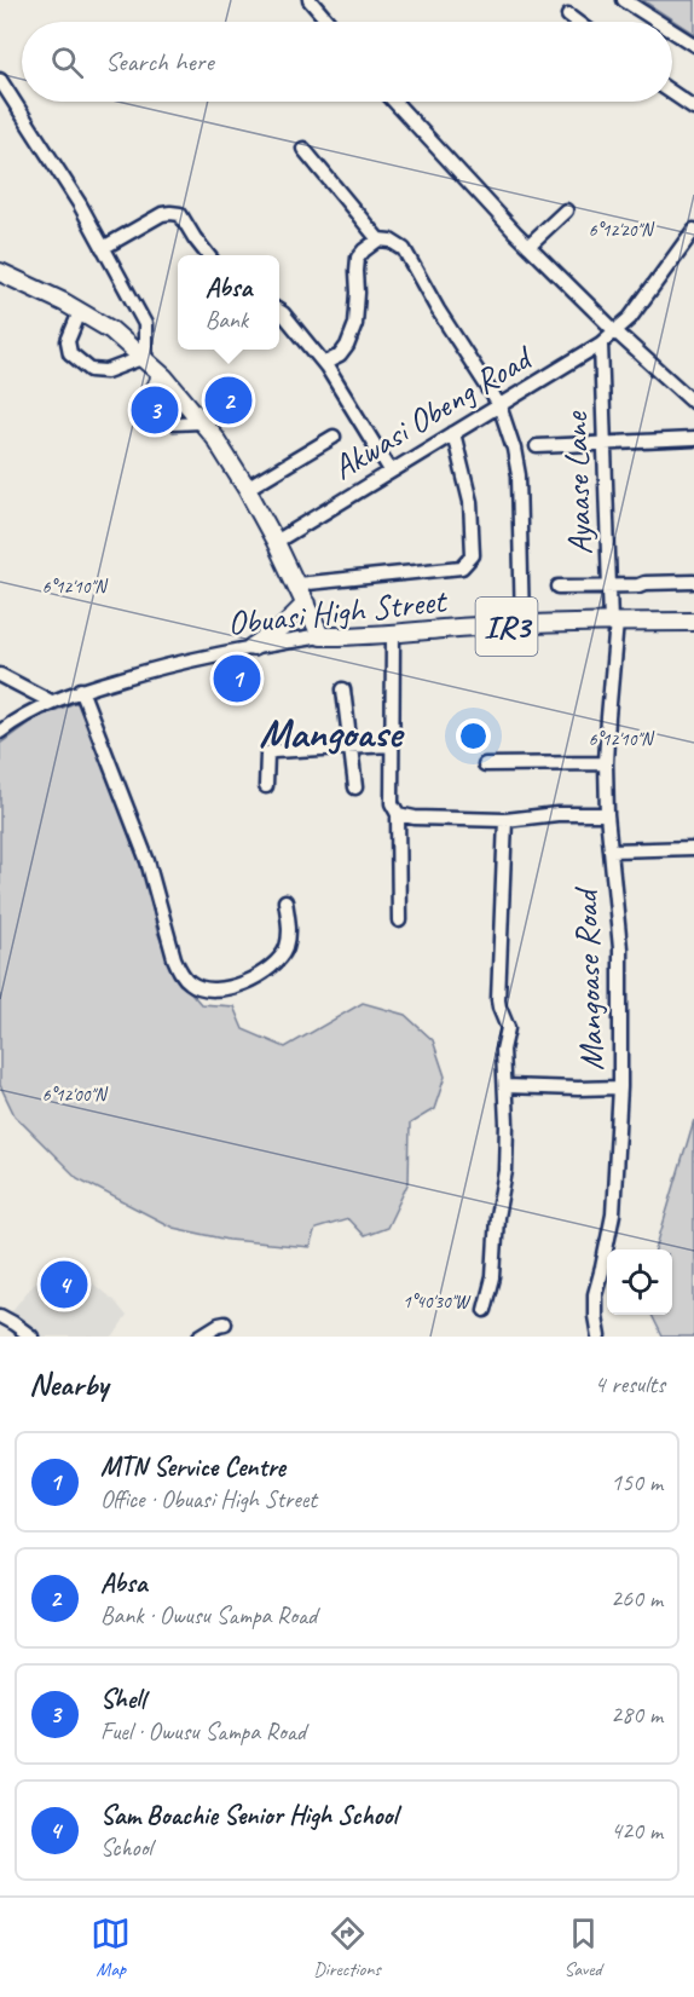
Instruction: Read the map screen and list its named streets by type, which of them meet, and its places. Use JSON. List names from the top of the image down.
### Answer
{
  "streets": {
    "main road": ["Obuasi High Street", "IR3"],
    "street": ["Akwasi Obeng Road", "Ayaase Lane", "Mangoase Road"]
  },
  "crossings": [
    ["Akwasi Obeng Road", "Ayaase Lane"],
    ["Ayaase Lane", "Obuasi High Street"],
    ["Ayaase Lane", "Mangoase Road"],
    ["Obuasi High Street", "Mangoase Road"]
  ],
  "districts": ["Mangoase"],
  "page": {
    "search": "Search here",
    "popup": ["Absa", "Bank"],
    "pins": [
      "2",
      "3",
      "1",
      "4"
    ],
    "heading": ["Nearby", "4 results"],
    "list": [
      {
        "mark": "1",
        "name": "MTN Service Centre",
        "note": "Office · Obuasi High Street",
        "value": "150 m"
      },
      {
        "mark": "2",
        "name": "Absa",
        "note": "Bank · Owusu Sampa Road",
        "value": "260 m"
      },
      {
        "mark": "3",
        "name": "Shell",
        "note": "Fuel · Owusu Sampa Road",
        "value": "280 m"
      },
      {
        "mark": "4",
        "name": "Sam Boachie Senior High School",
        "note": "School",
        "value": "420 m"
      }
    ],
    "nav": ["Map", "Directions", "Saved"]
  },
  "coordinates": [
    "6°12'20\"N",
    "6°12'10\"N",
    "6°12'00\"N",
    "1°40'30\"W"
  ]
}
